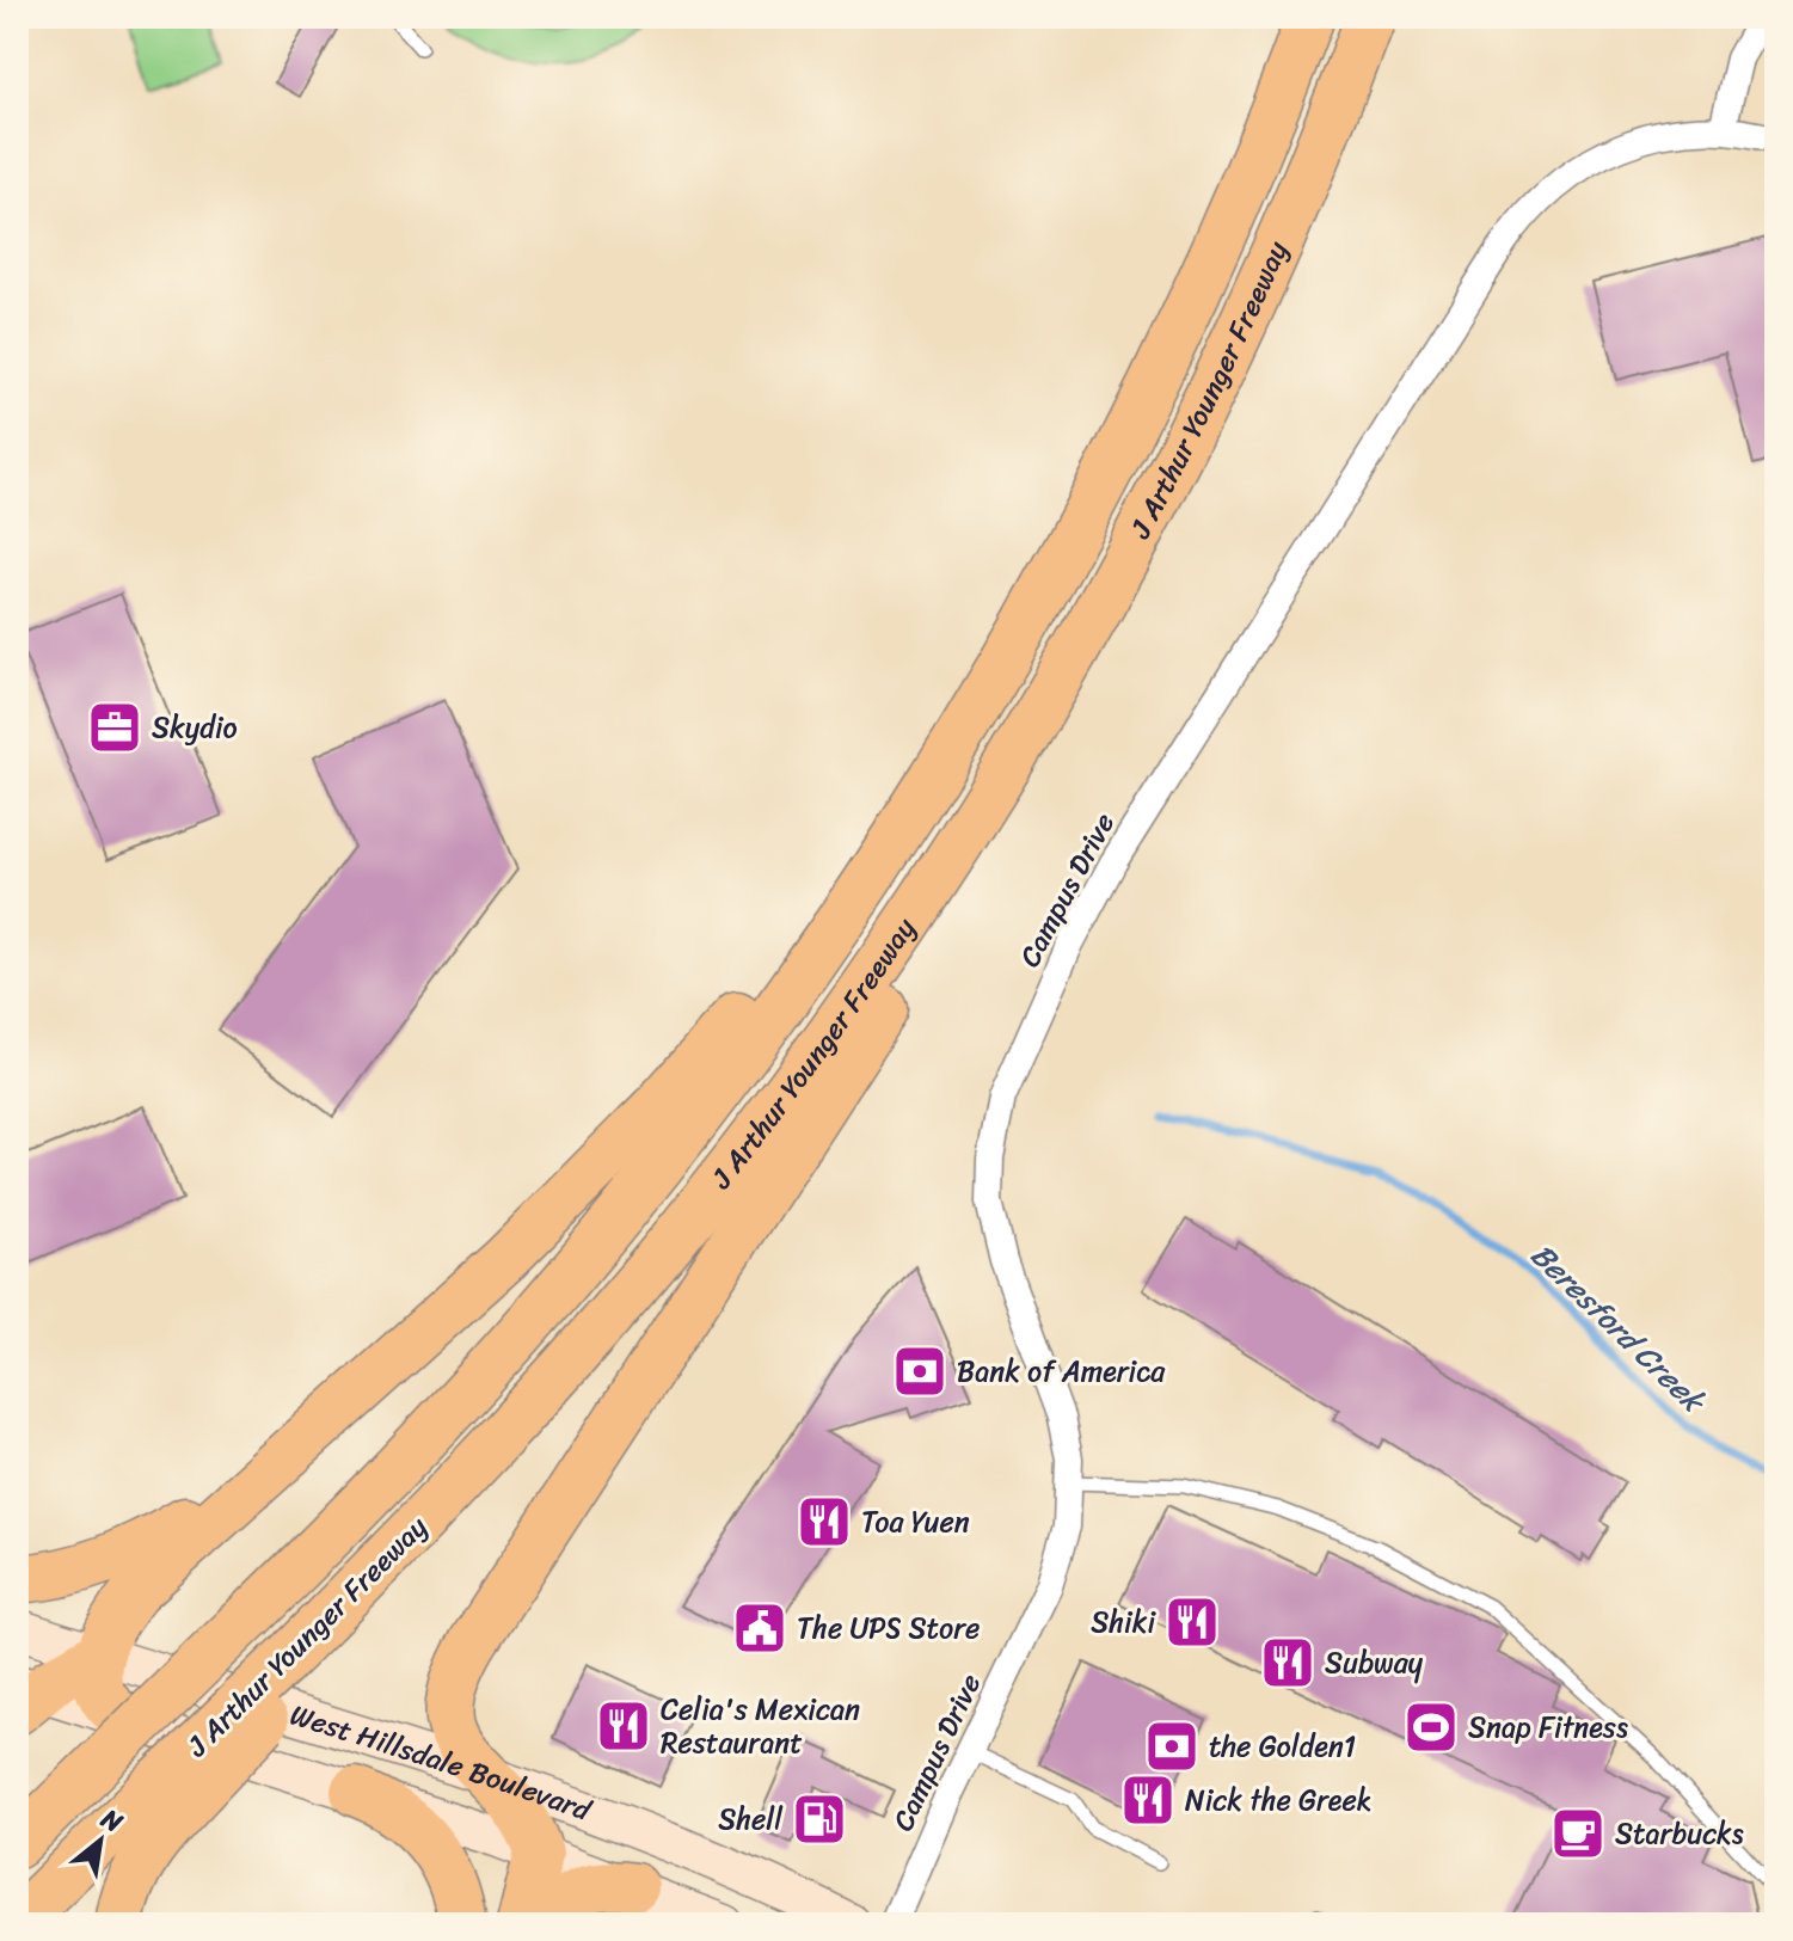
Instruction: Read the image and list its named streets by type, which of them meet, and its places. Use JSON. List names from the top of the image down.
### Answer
{
  "streets": {
    "highway": ["J Arthur Younger Freeway"],
    "main road": ["West Hillsdale Boulevard"],
    "street": ["Campus Drive"]
  },
  "water": ["Beresford Creek"],
  "places": {
    "office": ["Skydio"],
    "bank": ["Bank of America", "the Golden1"],
    "restaurant": [
      "Toa Yuen",
      "Shiki",
      "Subway",
      "Celia's Mexican Restaurant",
      "Nick the Greek"
    ],
    "public building": ["The UPS Store"],
    "sports": ["Snap Fitness"],
    "fuel station": ["Shell"],
    "cafe": ["Starbucks"]
  },
  "north": "top right"
}
